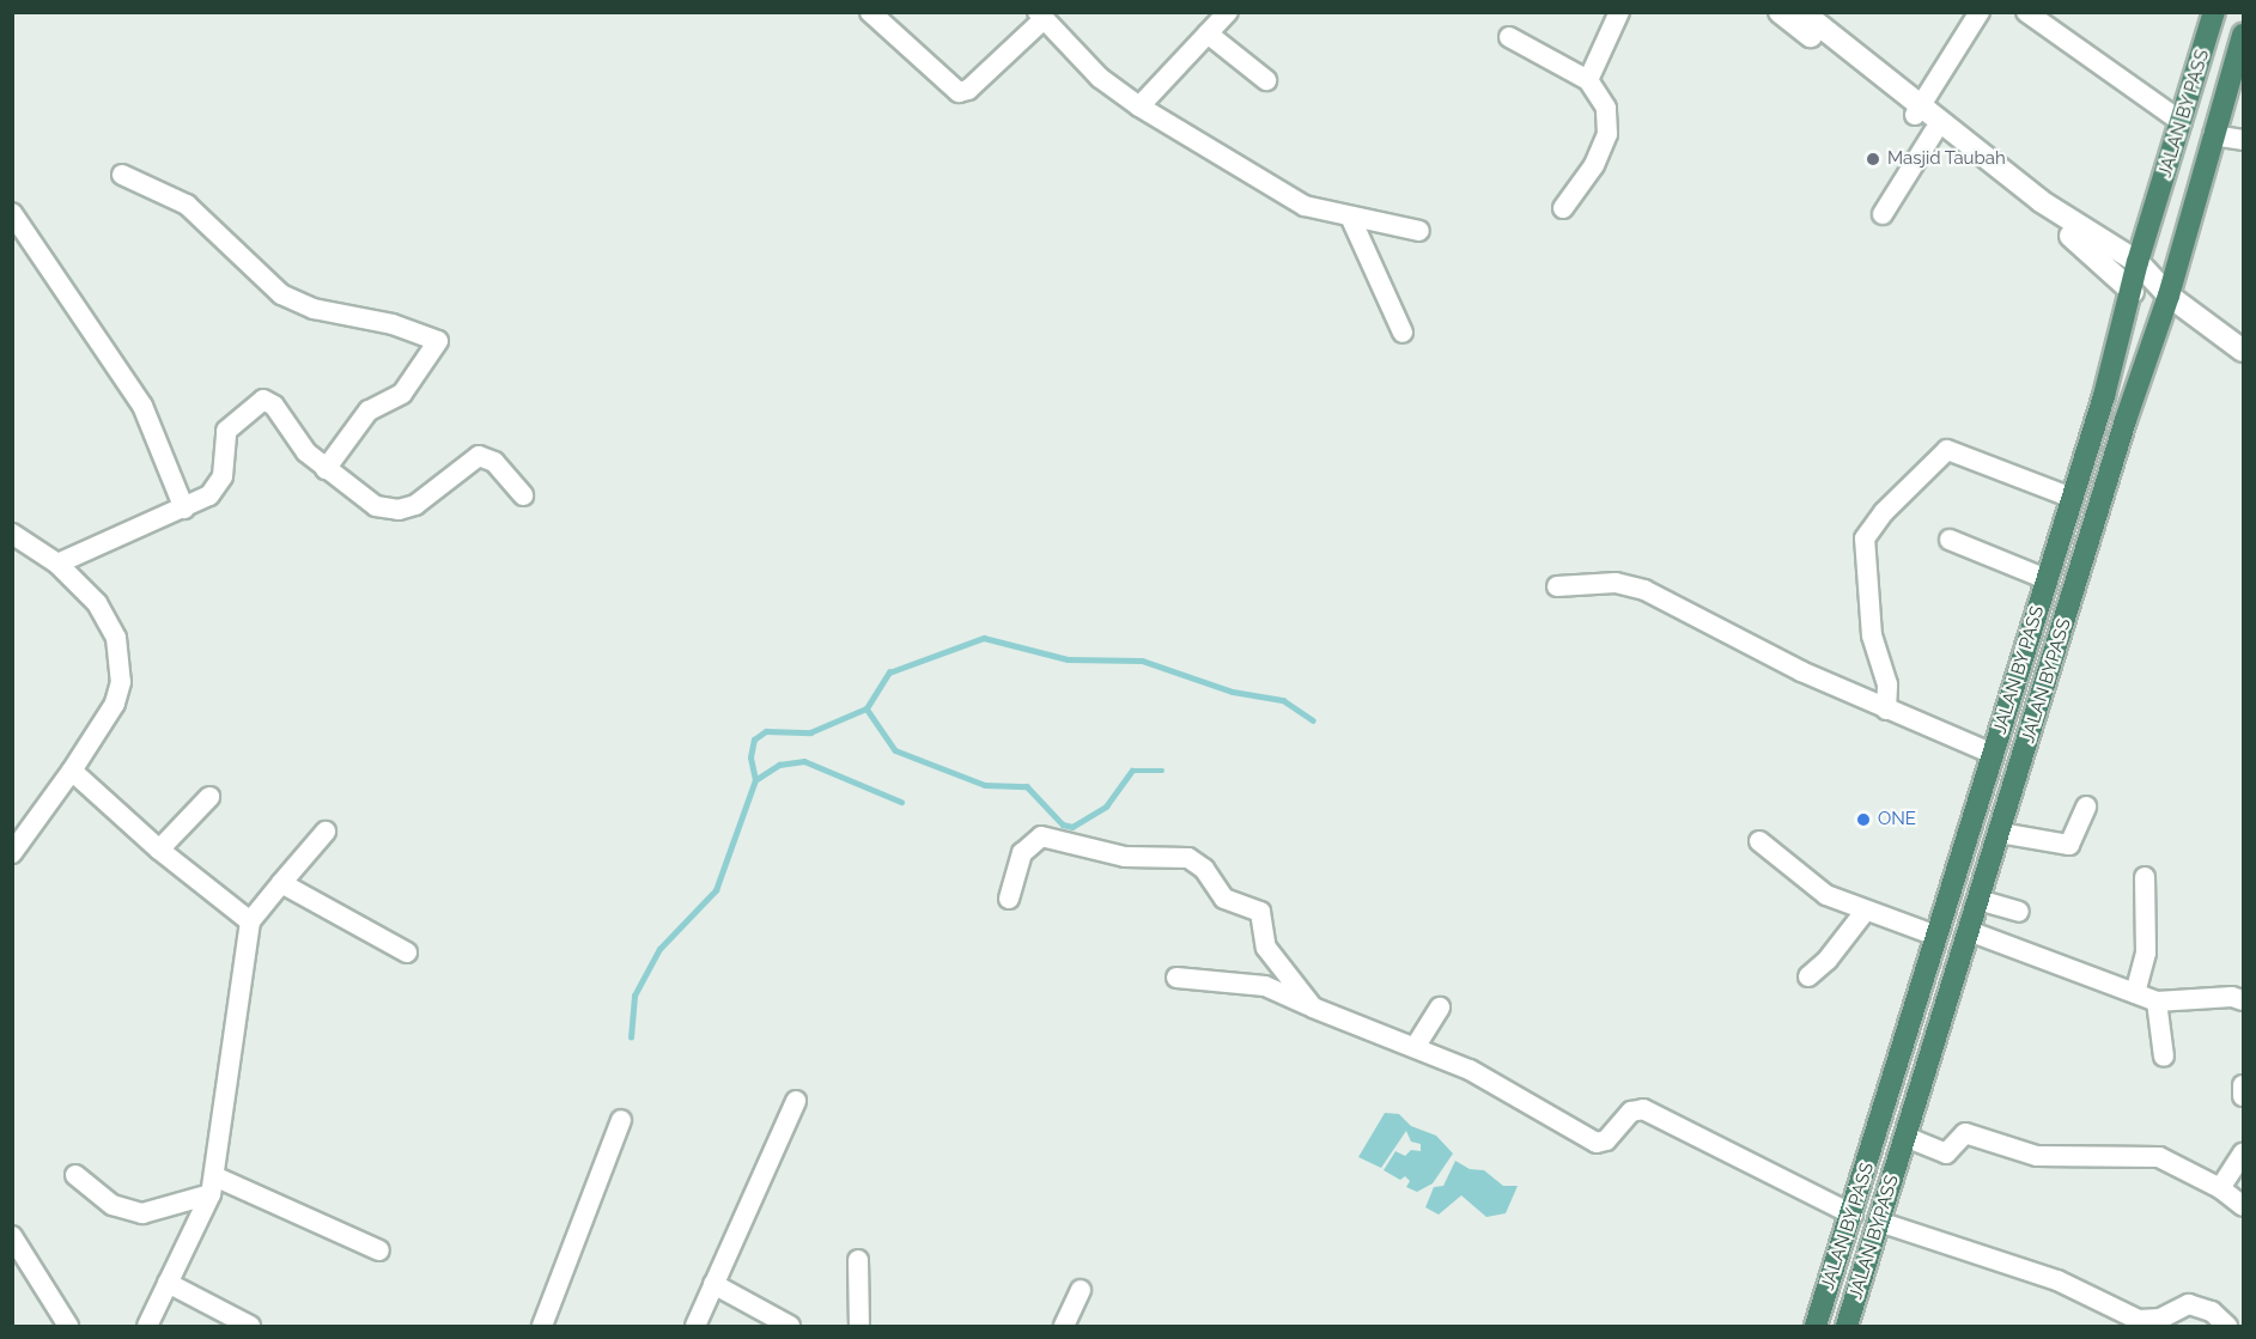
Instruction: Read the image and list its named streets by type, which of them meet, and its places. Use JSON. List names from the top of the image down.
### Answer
{
  "streets": {
    "highway": ["JALAN BY PASS", "JALAN BYPASS"]
  },
  "places": ["Masjid Taubah", "ONE"]
}
